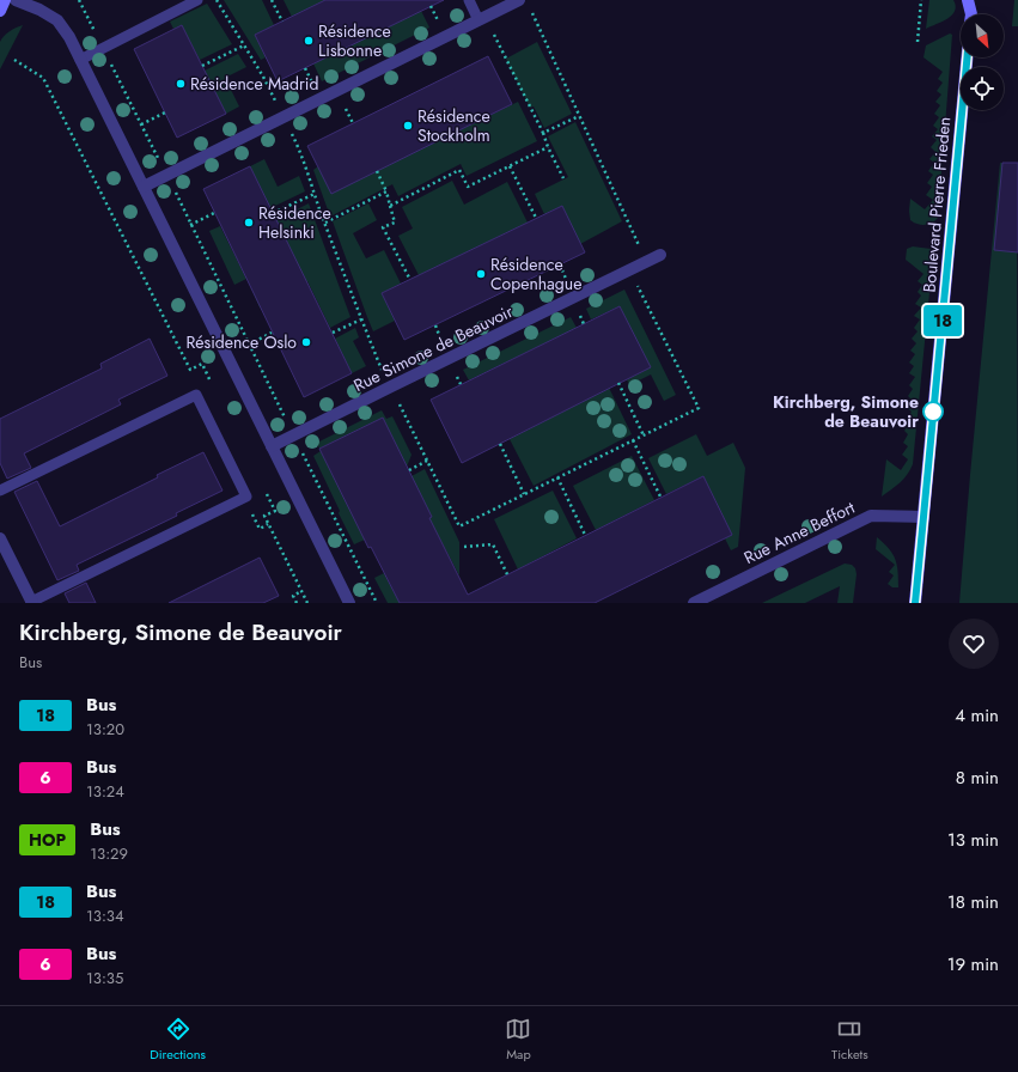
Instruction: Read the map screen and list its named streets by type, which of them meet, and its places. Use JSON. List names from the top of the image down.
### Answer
{
  "streets": {
    "main road": ["Boulevard Pierre Frieden"],
    "street": ["Rue Simone de Beauvoir", "Rue Anne Beffort"]
  },
  "crossings": [
    ["Boulevard Pierre Frieden", "Rue Anne Beffort"]
  ],
  "places": [
    "Résidence Lisbonne",
    "Résidence Madrid",
    "Résidence Stockholm",
    "Résidence Helsinki",
    "Résidence Copenhague",
    "Résidence Oslo",
    "Kirchberg, Simone de Beauvoir"
  ],
  "lines": ["bus line 18"],
  "north": "bottom right",
  "page": {
    "on_map": "18",
    "heading": ["Kirchberg, Simone de Beauvoir", "Bus"],
    "list": [
      {
        "mark": "18",
        "name": "Bus",
        "note": "13:20",
        "value": "4 min"
      },
      {
        "mark": "6",
        "name": "Bus",
        "note": "13:24",
        "value": "8 min"
      },
      {
        "mark": "HOP",
        "name": "Bus",
        "note": "13:29",
        "value": "13 min"
      },
      {
        "mark": "18",
        "name": "Bus",
        "note": "13:34",
        "value": "18 min"
      },
      {
        "mark": "6",
        "name": "Bus",
        "note": "13:35",
        "value": "19 min"
      }
    ],
    "tabs": ["Directions", "Map", "Tickets"]
  }
}
